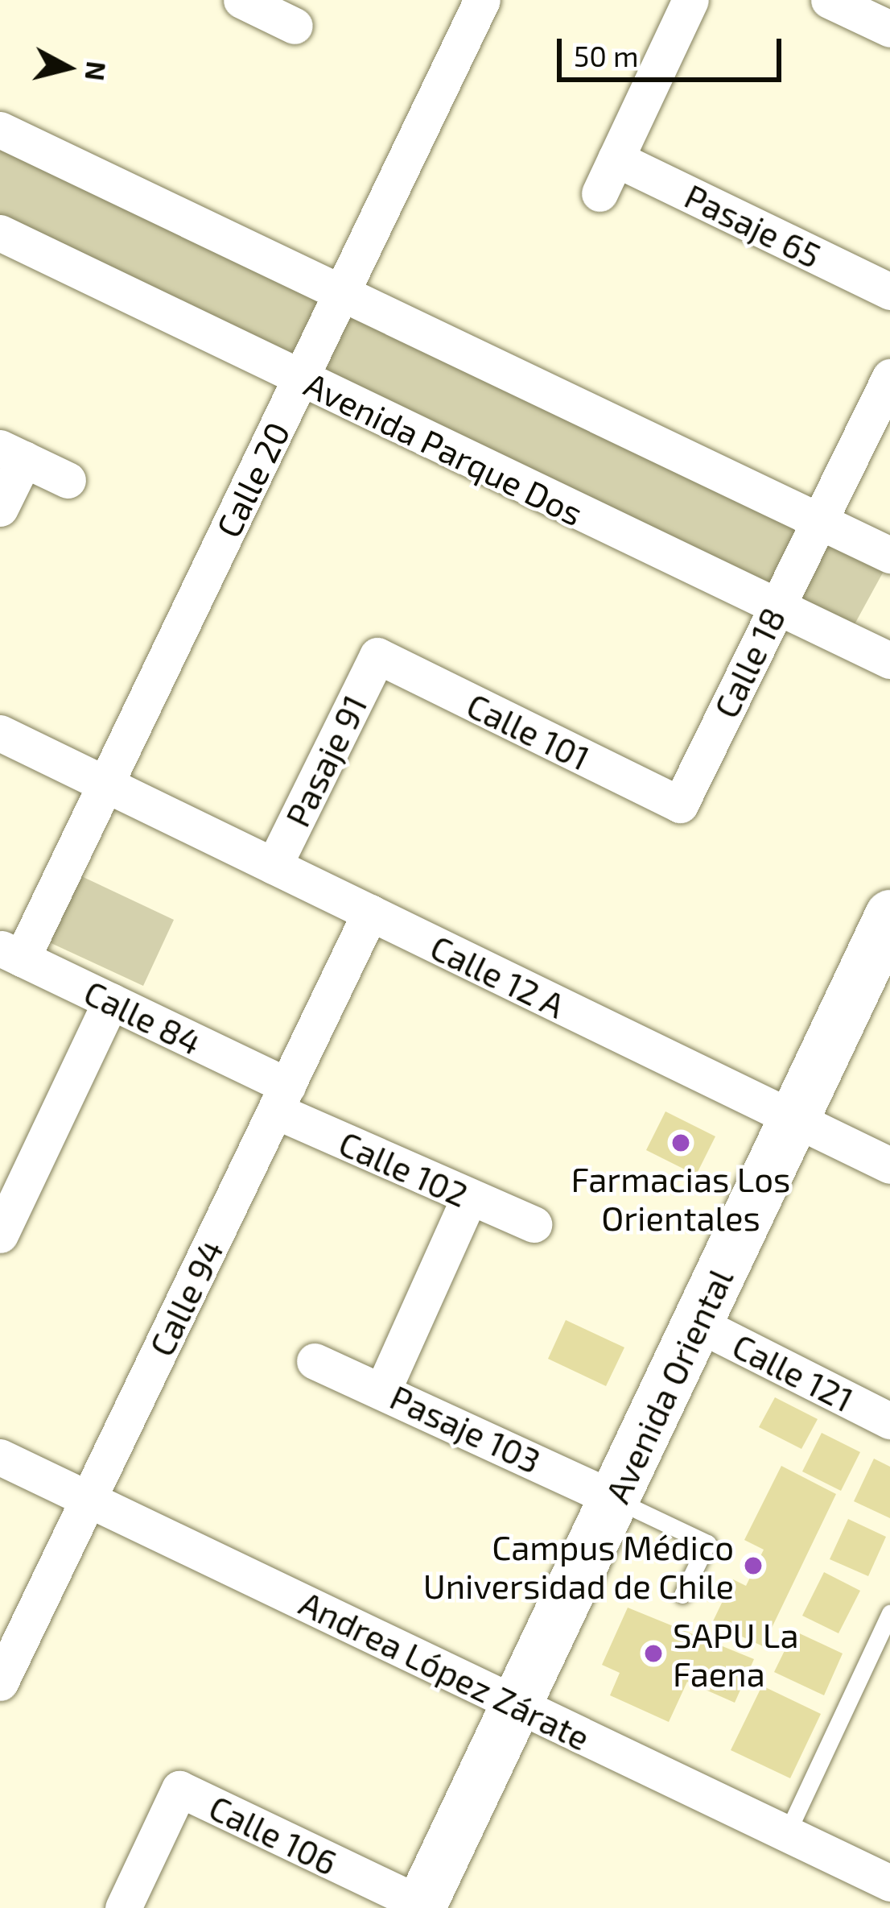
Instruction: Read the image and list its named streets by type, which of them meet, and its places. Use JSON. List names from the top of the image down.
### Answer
{
  "streets": {
    "main road": ["Avenida Oriental"],
    "street": [
      "Pasaje 65",
      "Avenida Parque Dos",
      "Calle 20",
      "Calle 18",
      "Calle 101",
      "Pasaje 91",
      "Calle 12 A",
      "Calle 84",
      "Calle 102",
      "Calle 94",
      "Calle 121",
      "Pasaje 103",
      "Andrea López Zárate",
      "Calle 106"
    ]
  },
  "crossings": [
    ["Avenida Parque Dos", "Calle 20"],
    ["Avenida Parque Dos", "Calle 18"],
    ["Calle 20", "Calle 12 A"],
    ["Calle 20", "Calle 84"],
    ["Calle 18", "Calle 101"],
    ["Calle 101", "Pasaje 91"],
    ["Pasaje 91", "Calle 12 A"],
    ["Calle 12 A", "Calle 94"],
    ["Calle 12 A", "Avenida Oriental"],
    ["Calle 84", "Calle 102"],
    ["Calle 84", "Calle 94"],
    ["Calle 102", "Calle 94"],
    ["Calle 94", "Andrea López Zárate"],
    ["Calle 121", "Avenida Oriental"],
    ["Avenida Oriental", "Pasaje 103"],
    ["Avenida Oriental", "Andrea López Zárate"],
    ["Avenida Oriental", "Calle 106"]
  ],
  "places": ["Farmacias Los Orientales", "Campus Médico Universidad de Chile", "SAPU La Faena"],
  "scale_bar": "50 m",
  "north": "right"
}
